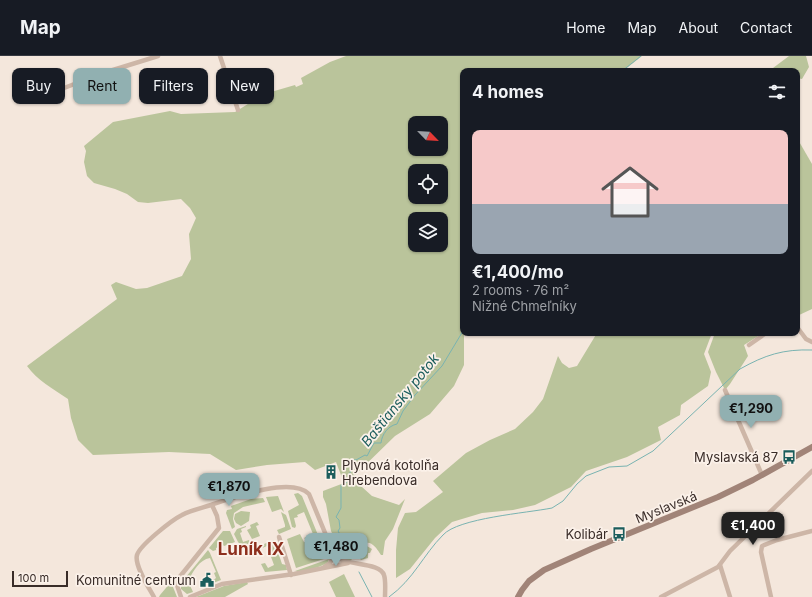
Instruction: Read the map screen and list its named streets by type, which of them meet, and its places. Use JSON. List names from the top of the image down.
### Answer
{
  "streets": {
    "street": ["Myslavská"]
  },
  "districts": ["Luník IX"],
  "water": ["Baštiansky potok"],
  "places": {
    "bus stop": ["Myslavská 87", "Kolibár"],
    "building": ["Plynová kotolňa Hrebendova"],
    "public building": ["Komunitné centrum"]
  },
  "scale_bar": "100 m",
  "north": "bottom right",
  "page": {
    "header": "Map",
    "nav": [
      "Home",
      "Map",
      "About",
      "Contact"
    ],
    "chip": [
      "Buy",
      "Rent",
      "Filters",
      "New"
    ],
    "heading": "4 homes",
    "list": [
      {
        "name": "€1,400/mo",
        "note": "2 rooms · 76 m² · Nižné Chmeľníky"
      }
    ],
    "price": [
      "€1,290",
      "€1,870",
      "€1,400",
      "€1,480"
    ],
    "scale": "100 m"
  }
}
